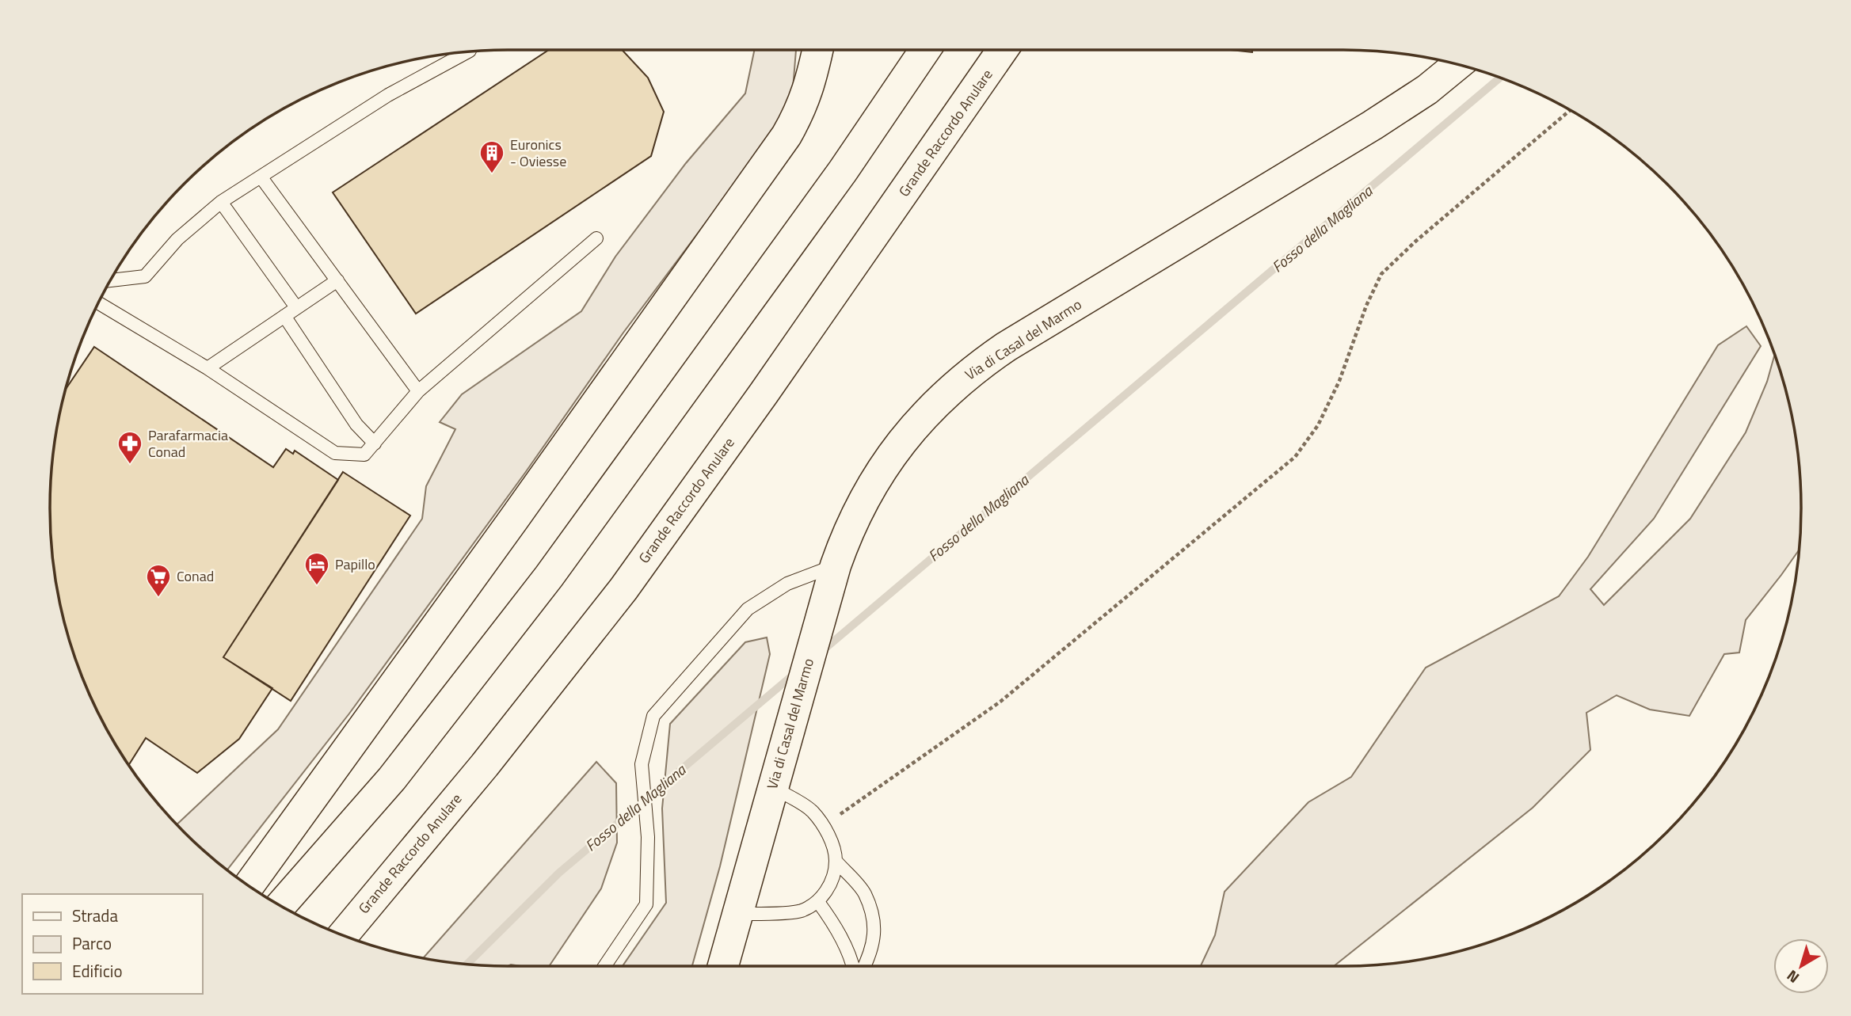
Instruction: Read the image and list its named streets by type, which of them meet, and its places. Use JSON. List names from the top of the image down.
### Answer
{
  "streets": {
    "main road": ["Grande Raccordo Anulare", "Via di Casal del Marmo"]
  },
  "water": ["Fosso della Magliana"],
  "places": {
    "building": ["Euronics - Oviesse"],
    "pharmacy": ["Parafarmacia Conad"],
    "hotel": ["Papillo"],
    "supermarket": ["Conad"]
  },
  "legend": ["Strada", "Parco", "Edificio"],
  "north": "bottom left"
}
